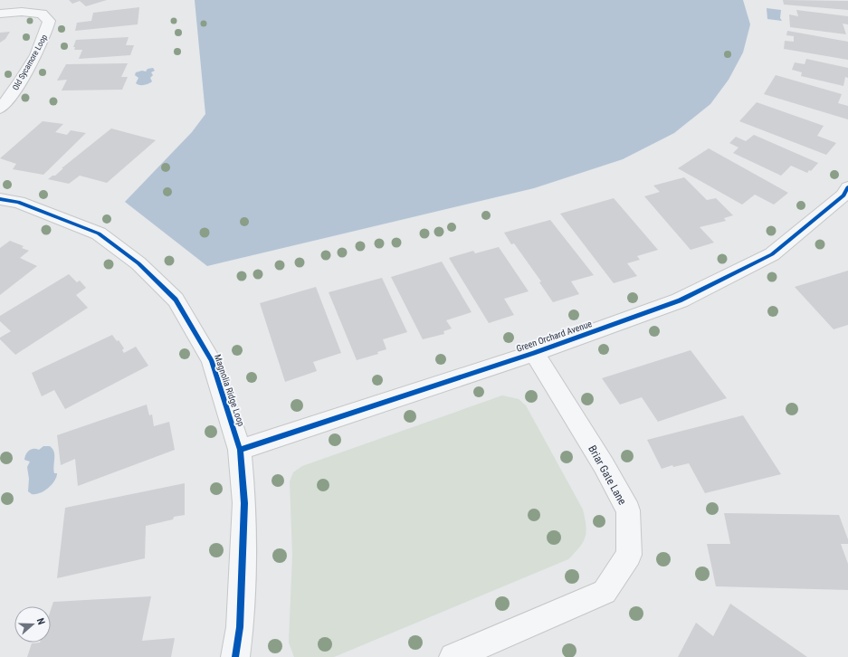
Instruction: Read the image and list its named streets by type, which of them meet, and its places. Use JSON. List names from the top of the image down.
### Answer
{
  "streets": {
    "street": [
      "Old Sycamore Loop",
      "Green Orchard Avenue",
      "Magnolia Ridge Loop",
      "Briar Gate Lane"
    ]
  },
  "crossings": [
    ["Green Orchard Avenue", "Magnolia Ridge Loop"],
    ["Green Orchard Avenue", "Briar Gate Lane"]
  ],
  "north": "right"
}
